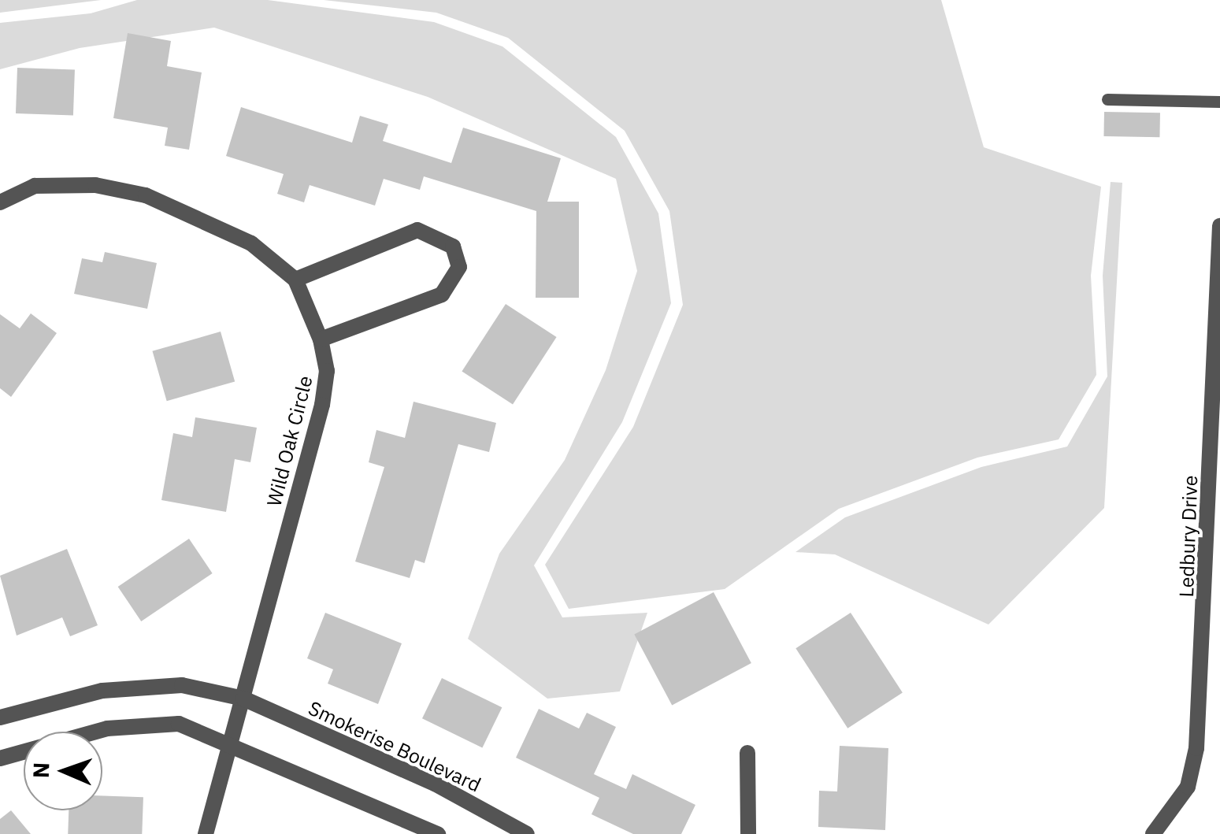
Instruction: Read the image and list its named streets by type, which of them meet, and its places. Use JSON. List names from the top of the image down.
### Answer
{
  "streets": {
    "street": ["Wild Oak Circle", "Ledbury Drive", "Smokerise Boulevard"]
  },
  "crossings": [
    ["Wild Oak Circle", "Smokerise Boulevard"]
  ],
  "north": "left"
}
